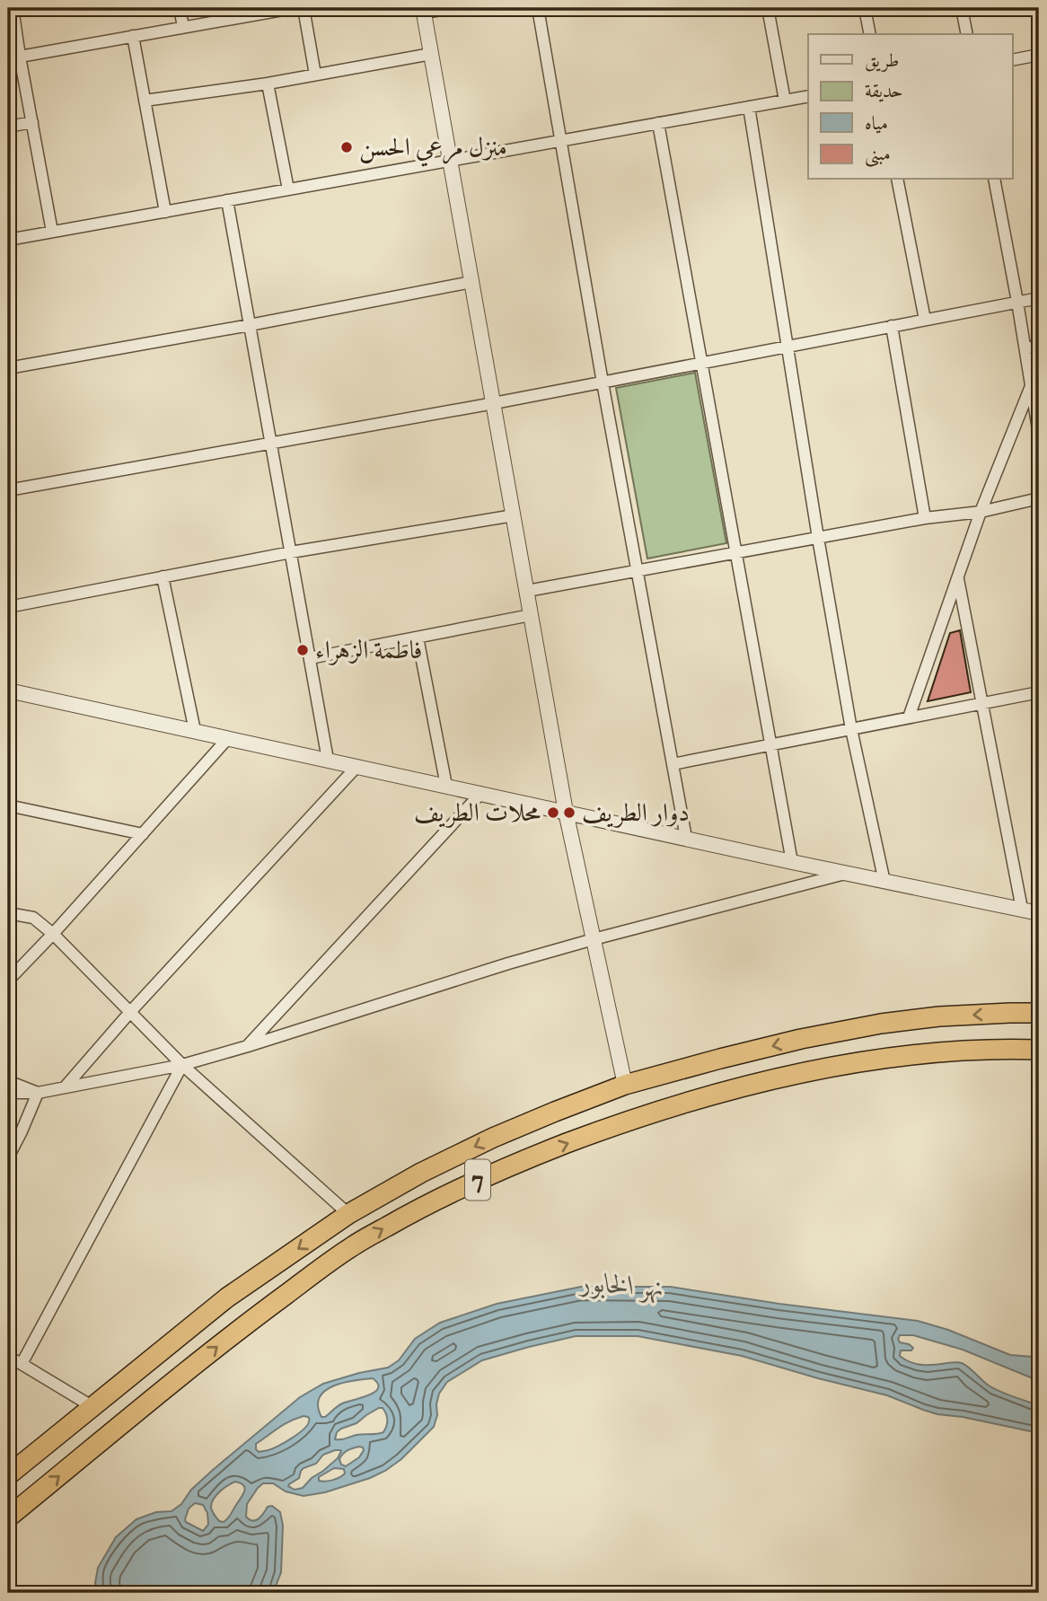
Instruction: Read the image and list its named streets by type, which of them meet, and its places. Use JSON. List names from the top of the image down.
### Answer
{
  "streets": {
    "highway": ["7"]
  },
  "water": ["نهر الخابور"],
  "places": [
    "منزل مرعي الحسن",
    "فاطمة الزهراء",
    "محلات الطريف",
    "دوار الطريف"
  ],
  "legend": [
    "طريق",
    "حديقة",
    "مياه",
    "مبنى"
  ]
}
